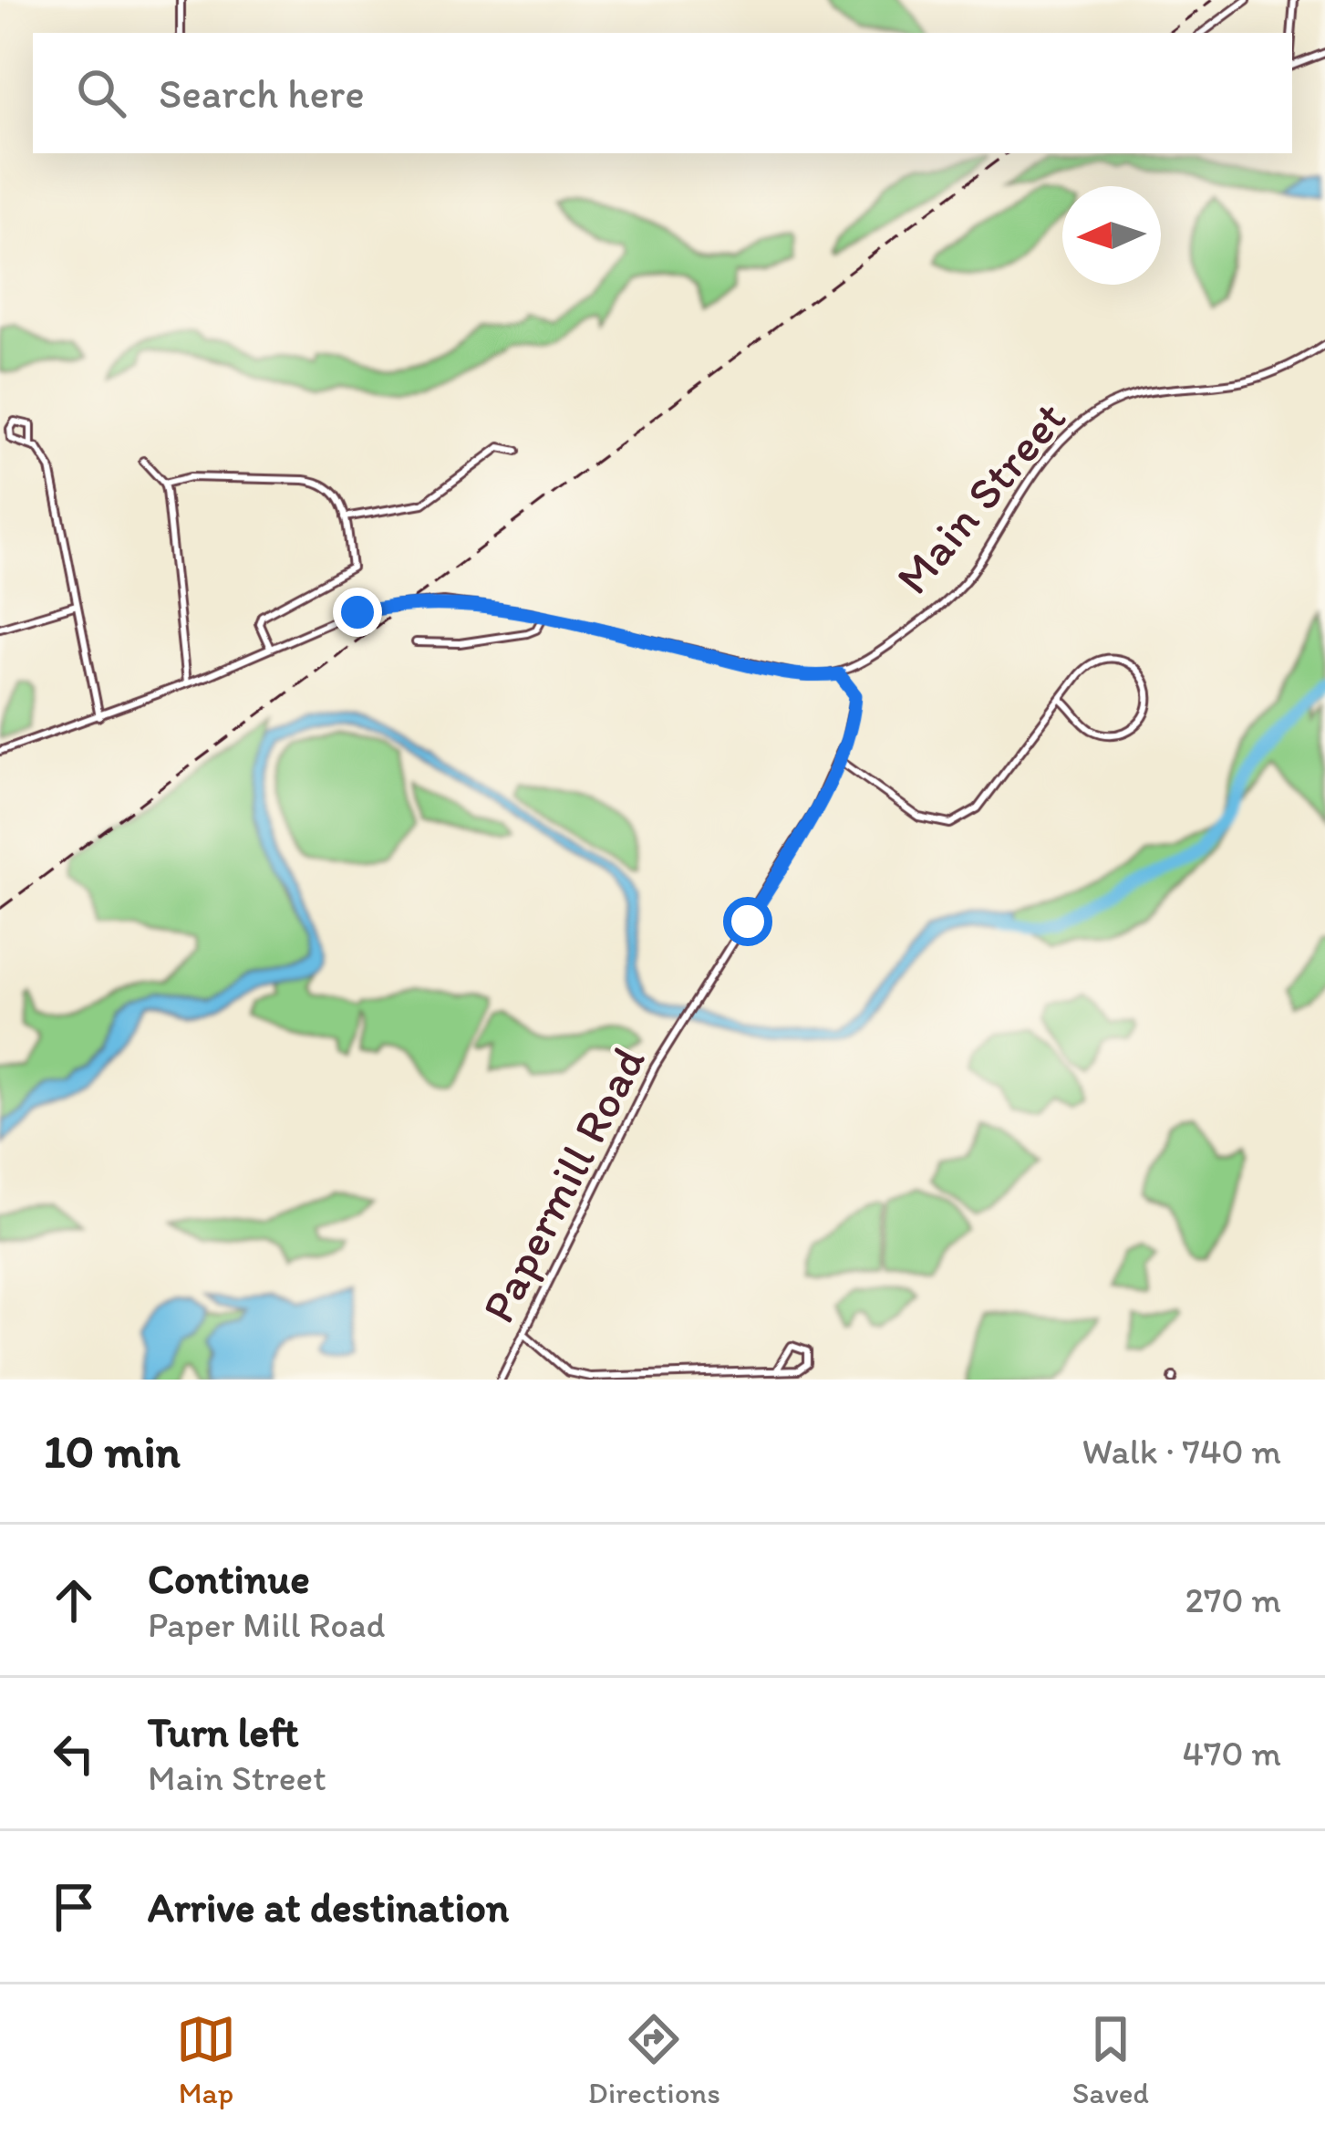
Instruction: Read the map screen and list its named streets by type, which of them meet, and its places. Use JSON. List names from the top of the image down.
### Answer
{
  "streets": {
    "street": ["Main Street", "Papermill Road"]
  },
  "crossings": [
    ["Main Street", "Papermill Road"]
  ],
  "north": "left",
  "page": {
    "search": "Search here",
    "heading": ["10 min", "Walk · 740 m"],
    "list": [
      ["Continue", "Paper Mill Road", "270 m"],
      ["Turn left", "Main Street", "470 m"],
      "Arrive at destination"
    ],
    "nav": ["Map", "Directions", "Saved"]
  }
}
